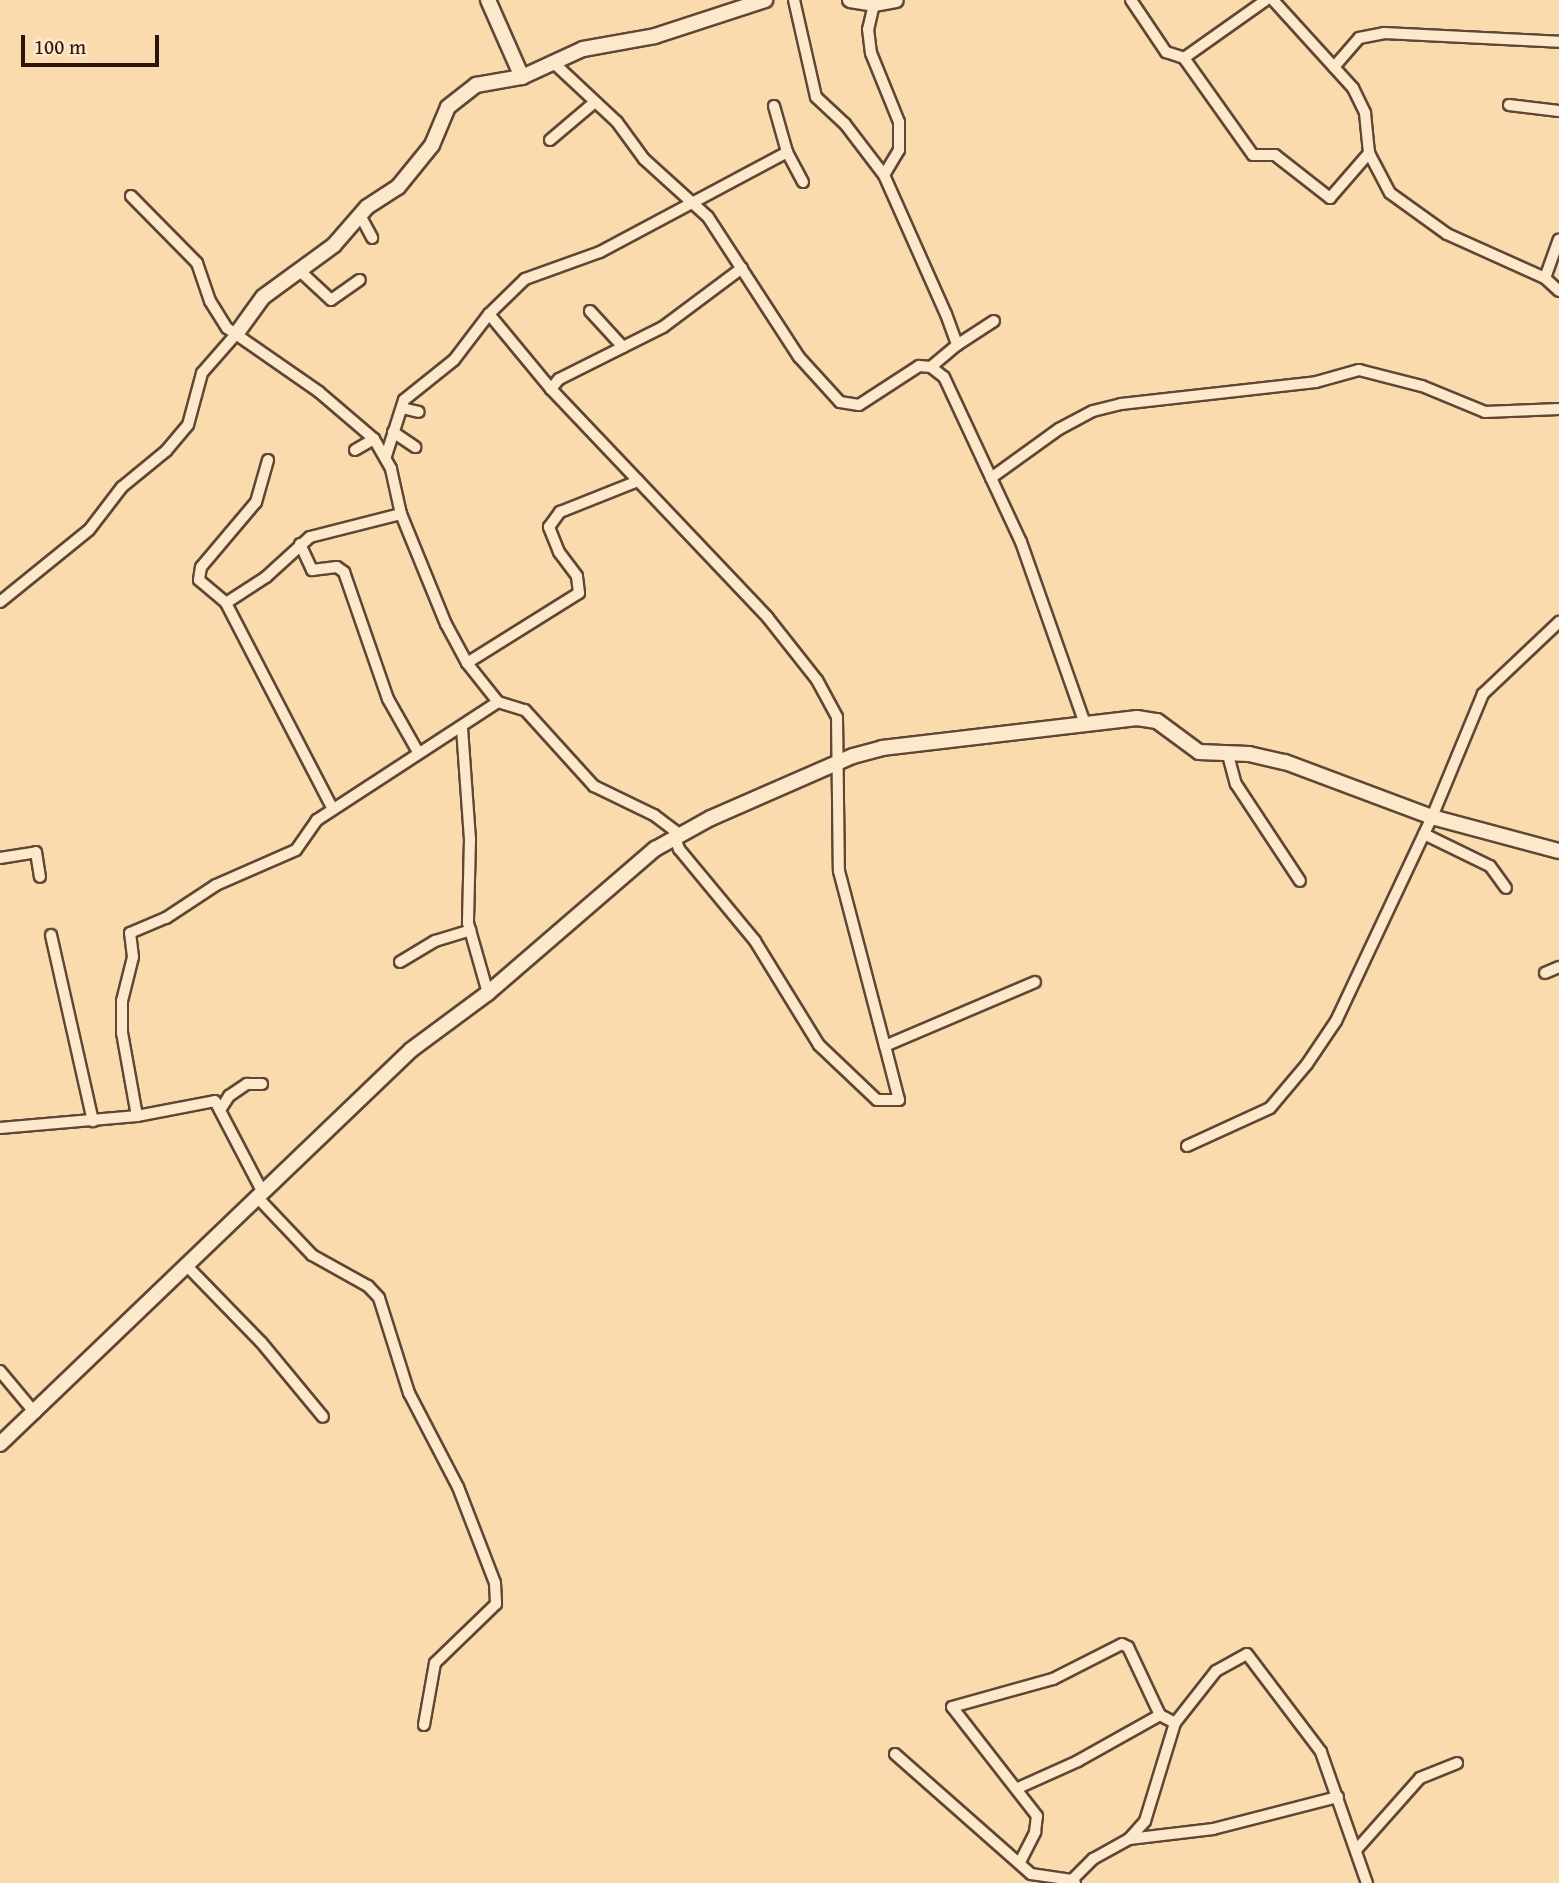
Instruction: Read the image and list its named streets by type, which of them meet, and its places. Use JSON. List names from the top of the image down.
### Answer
{
  "scale_bar": "100 m"
}
